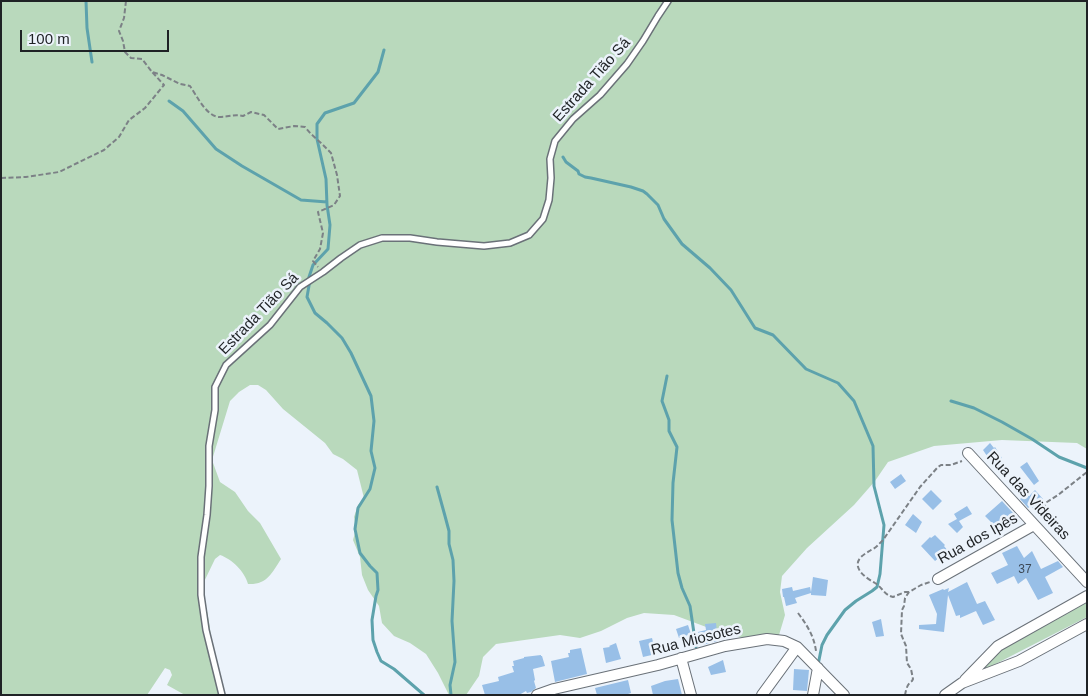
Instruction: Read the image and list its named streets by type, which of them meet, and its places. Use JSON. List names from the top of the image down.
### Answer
{
  "streets": {
    "street": ["Rua das Videiras", "Rua dos Ipês", "Rua Miosotes"],
    "lane": ["Estrada Tião Sá"]
  },
  "crossings": [
    ["Rua das Videiras", "Rua dos Ipês"]
  ],
  "house_numbers": ["37"],
  "scale_bar": "100 m"
}
